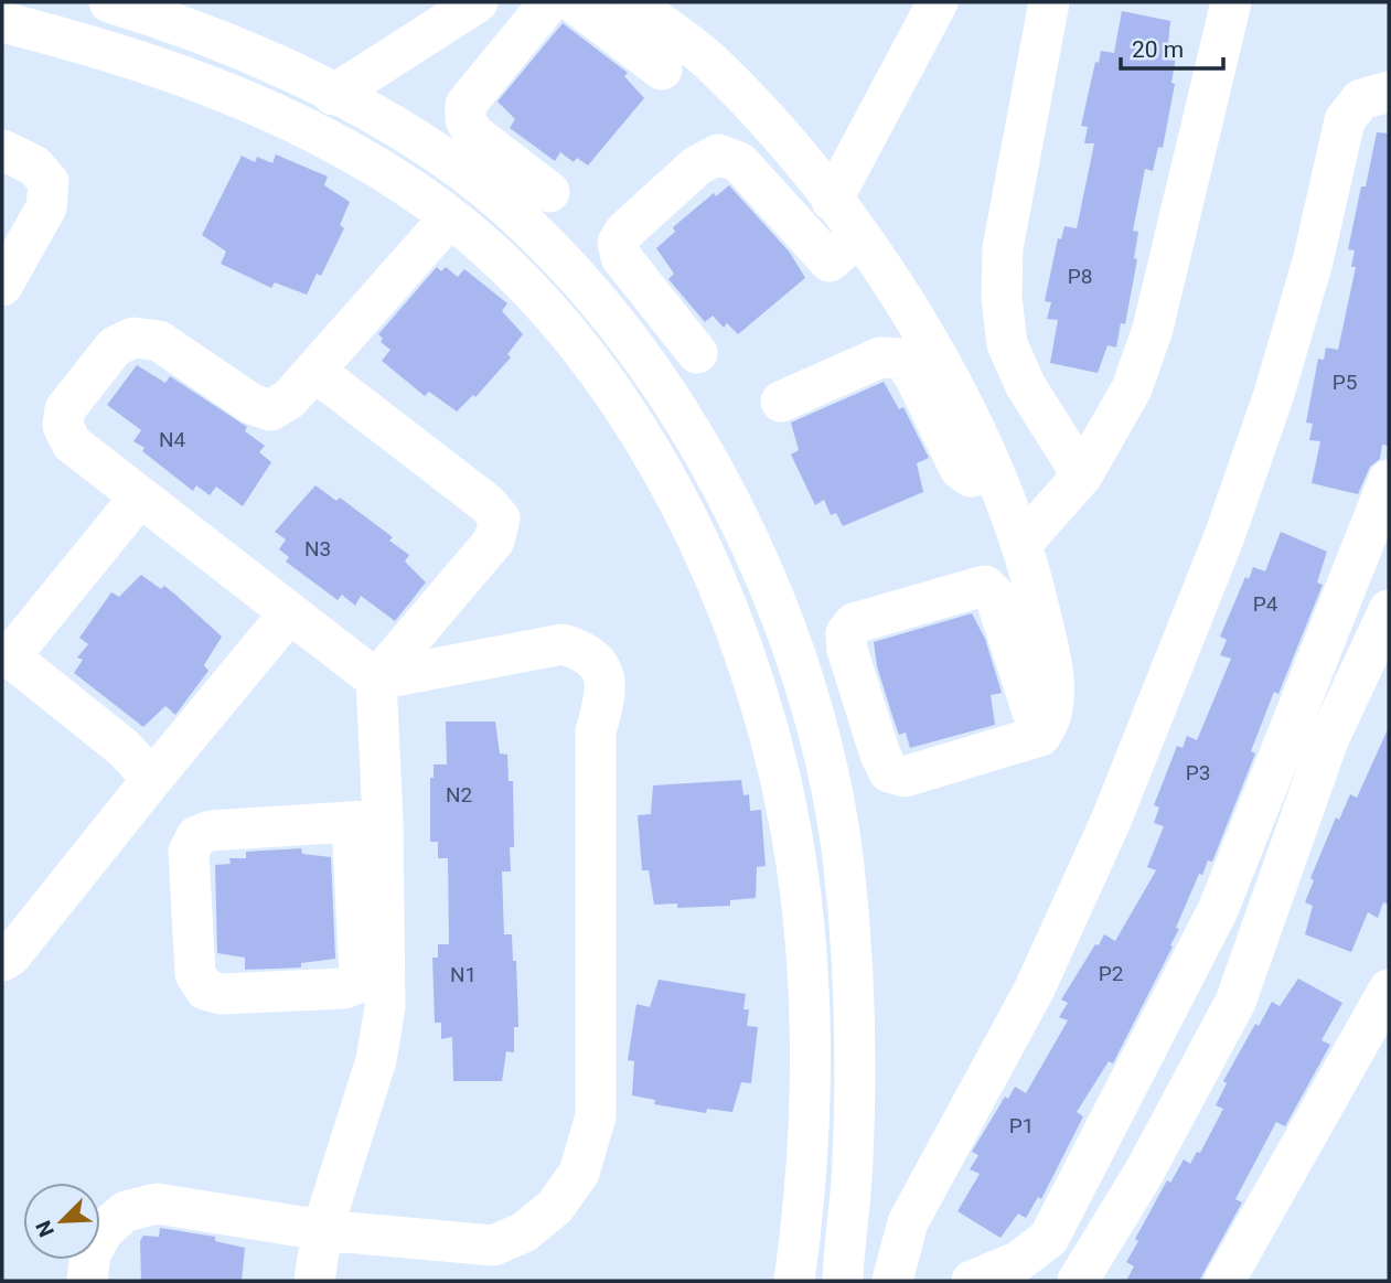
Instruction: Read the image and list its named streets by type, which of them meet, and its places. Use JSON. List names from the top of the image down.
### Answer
{
  "house_numbers": [
    "P8",
    "P5",
    "N4",
    "N3",
    "P4",
    "P3",
    "N2",
    "P2",
    "N1",
    "P1"
  ],
  "scale_bar": "20 m",
  "north": "bottom left"
}
